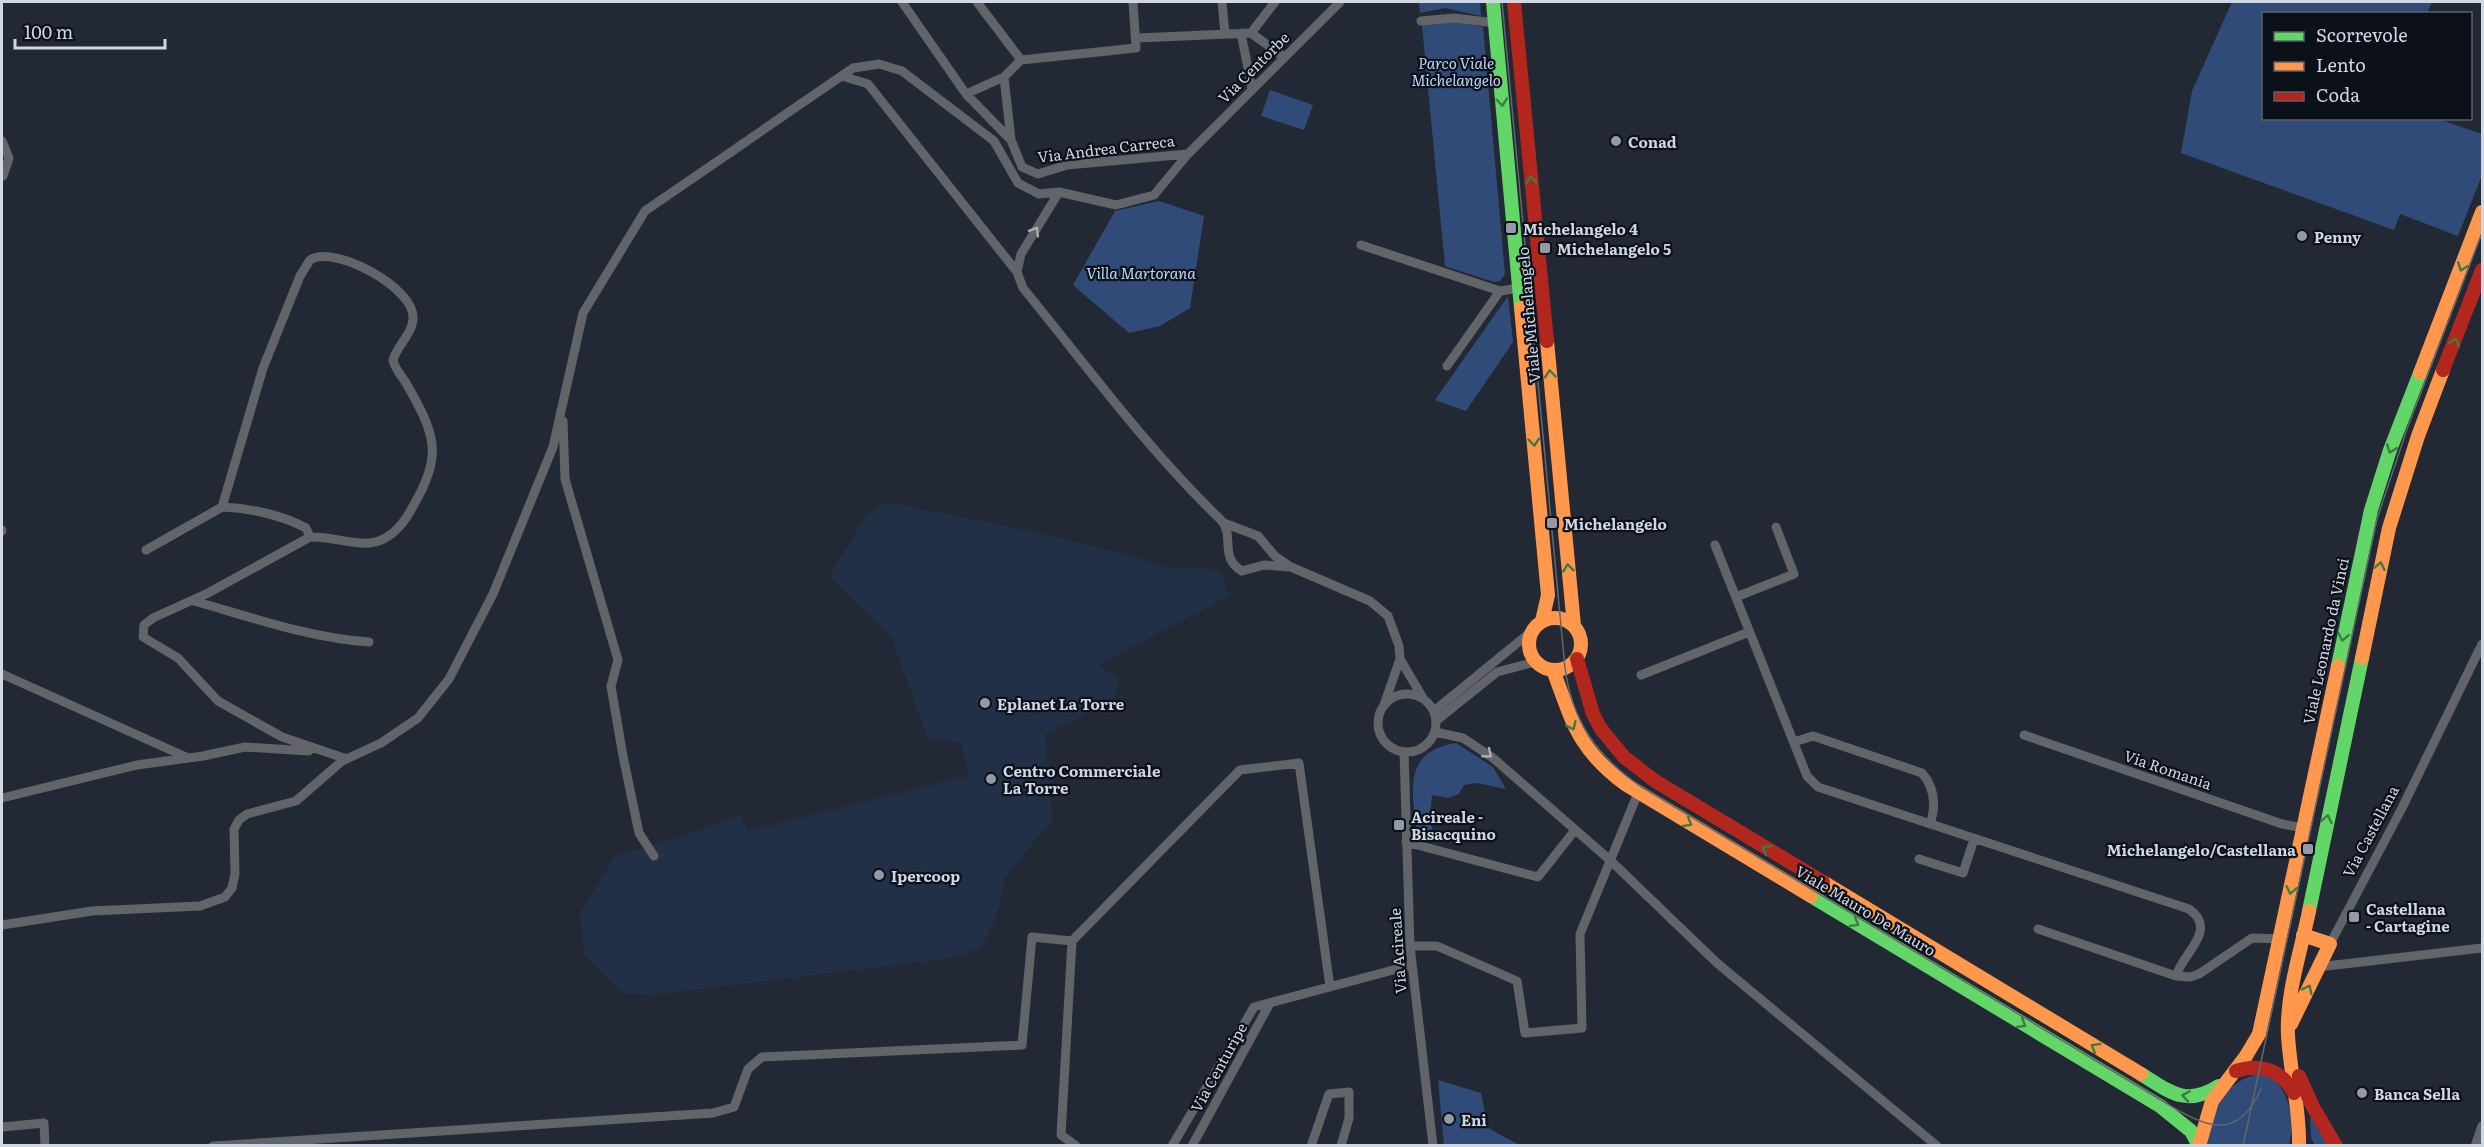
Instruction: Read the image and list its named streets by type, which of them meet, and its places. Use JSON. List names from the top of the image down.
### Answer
{
  "streets": {
    "street": [
      "Via Centorbe",
      "Via Andrea Carreca",
      "Viale Michelangelo",
      "Viale Leonardo da Vinci",
      "Via Romania",
      "Via Castellana",
      "Viale Mauro De Mauro",
      "Via Acireale",
      "Via Centuripe"
    ]
  },
  "crossings": [
    ["Via Centorbe", "Via Andrea Carreca"],
    ["Viale Michelangelo", "Viale Mauro De Mauro"],
    ["Viale Leonardo da Vinci", "Via Romania"],
    ["Viale Leonardo da Vinci", "Viale Mauro De Mauro"]
  ],
  "parks": ["Parco Viale Michelangelo", "Villa Martorana"],
  "places": {
    "other": [
      "Conad",
      "Penny",
      "Eplanet La Torre",
      "Centro Commerciale La Torre",
      "Ipercoop",
      "Banca Sella",
      "Eni"
    ],
    "transit": [
      "Michelangelo 4",
      "Michelangelo 5",
      "Michelangelo",
      "Acireale - Bisacquino",
      "Michelangelo/Castellana",
      "Castellana - Cartagine"
    ]
  },
  "legend": ["Scorrevole", "Lento", "Coda"],
  "scale_bar": "100 m"
}
